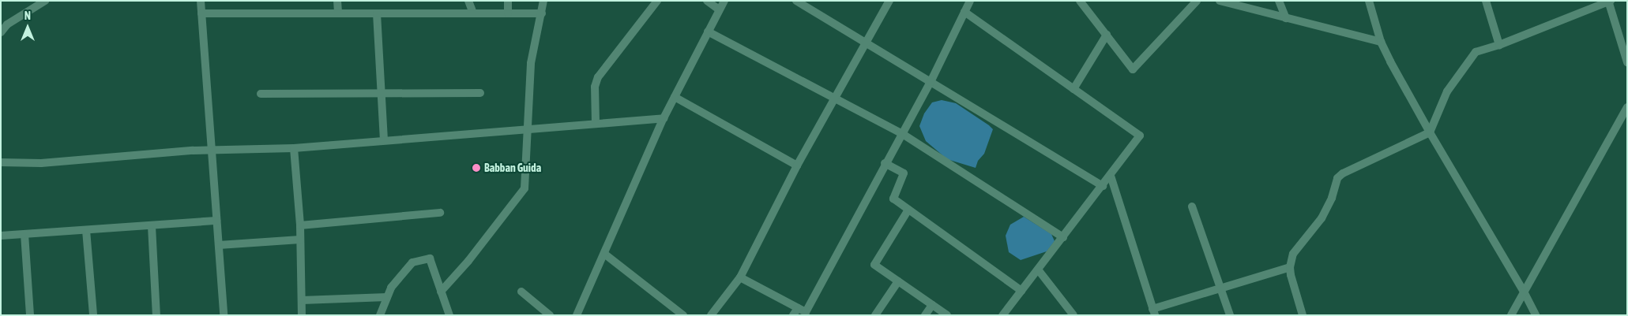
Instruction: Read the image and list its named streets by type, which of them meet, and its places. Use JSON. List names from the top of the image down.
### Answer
{
  "places": ["Babban Guida"],
  "north": "top"
}
